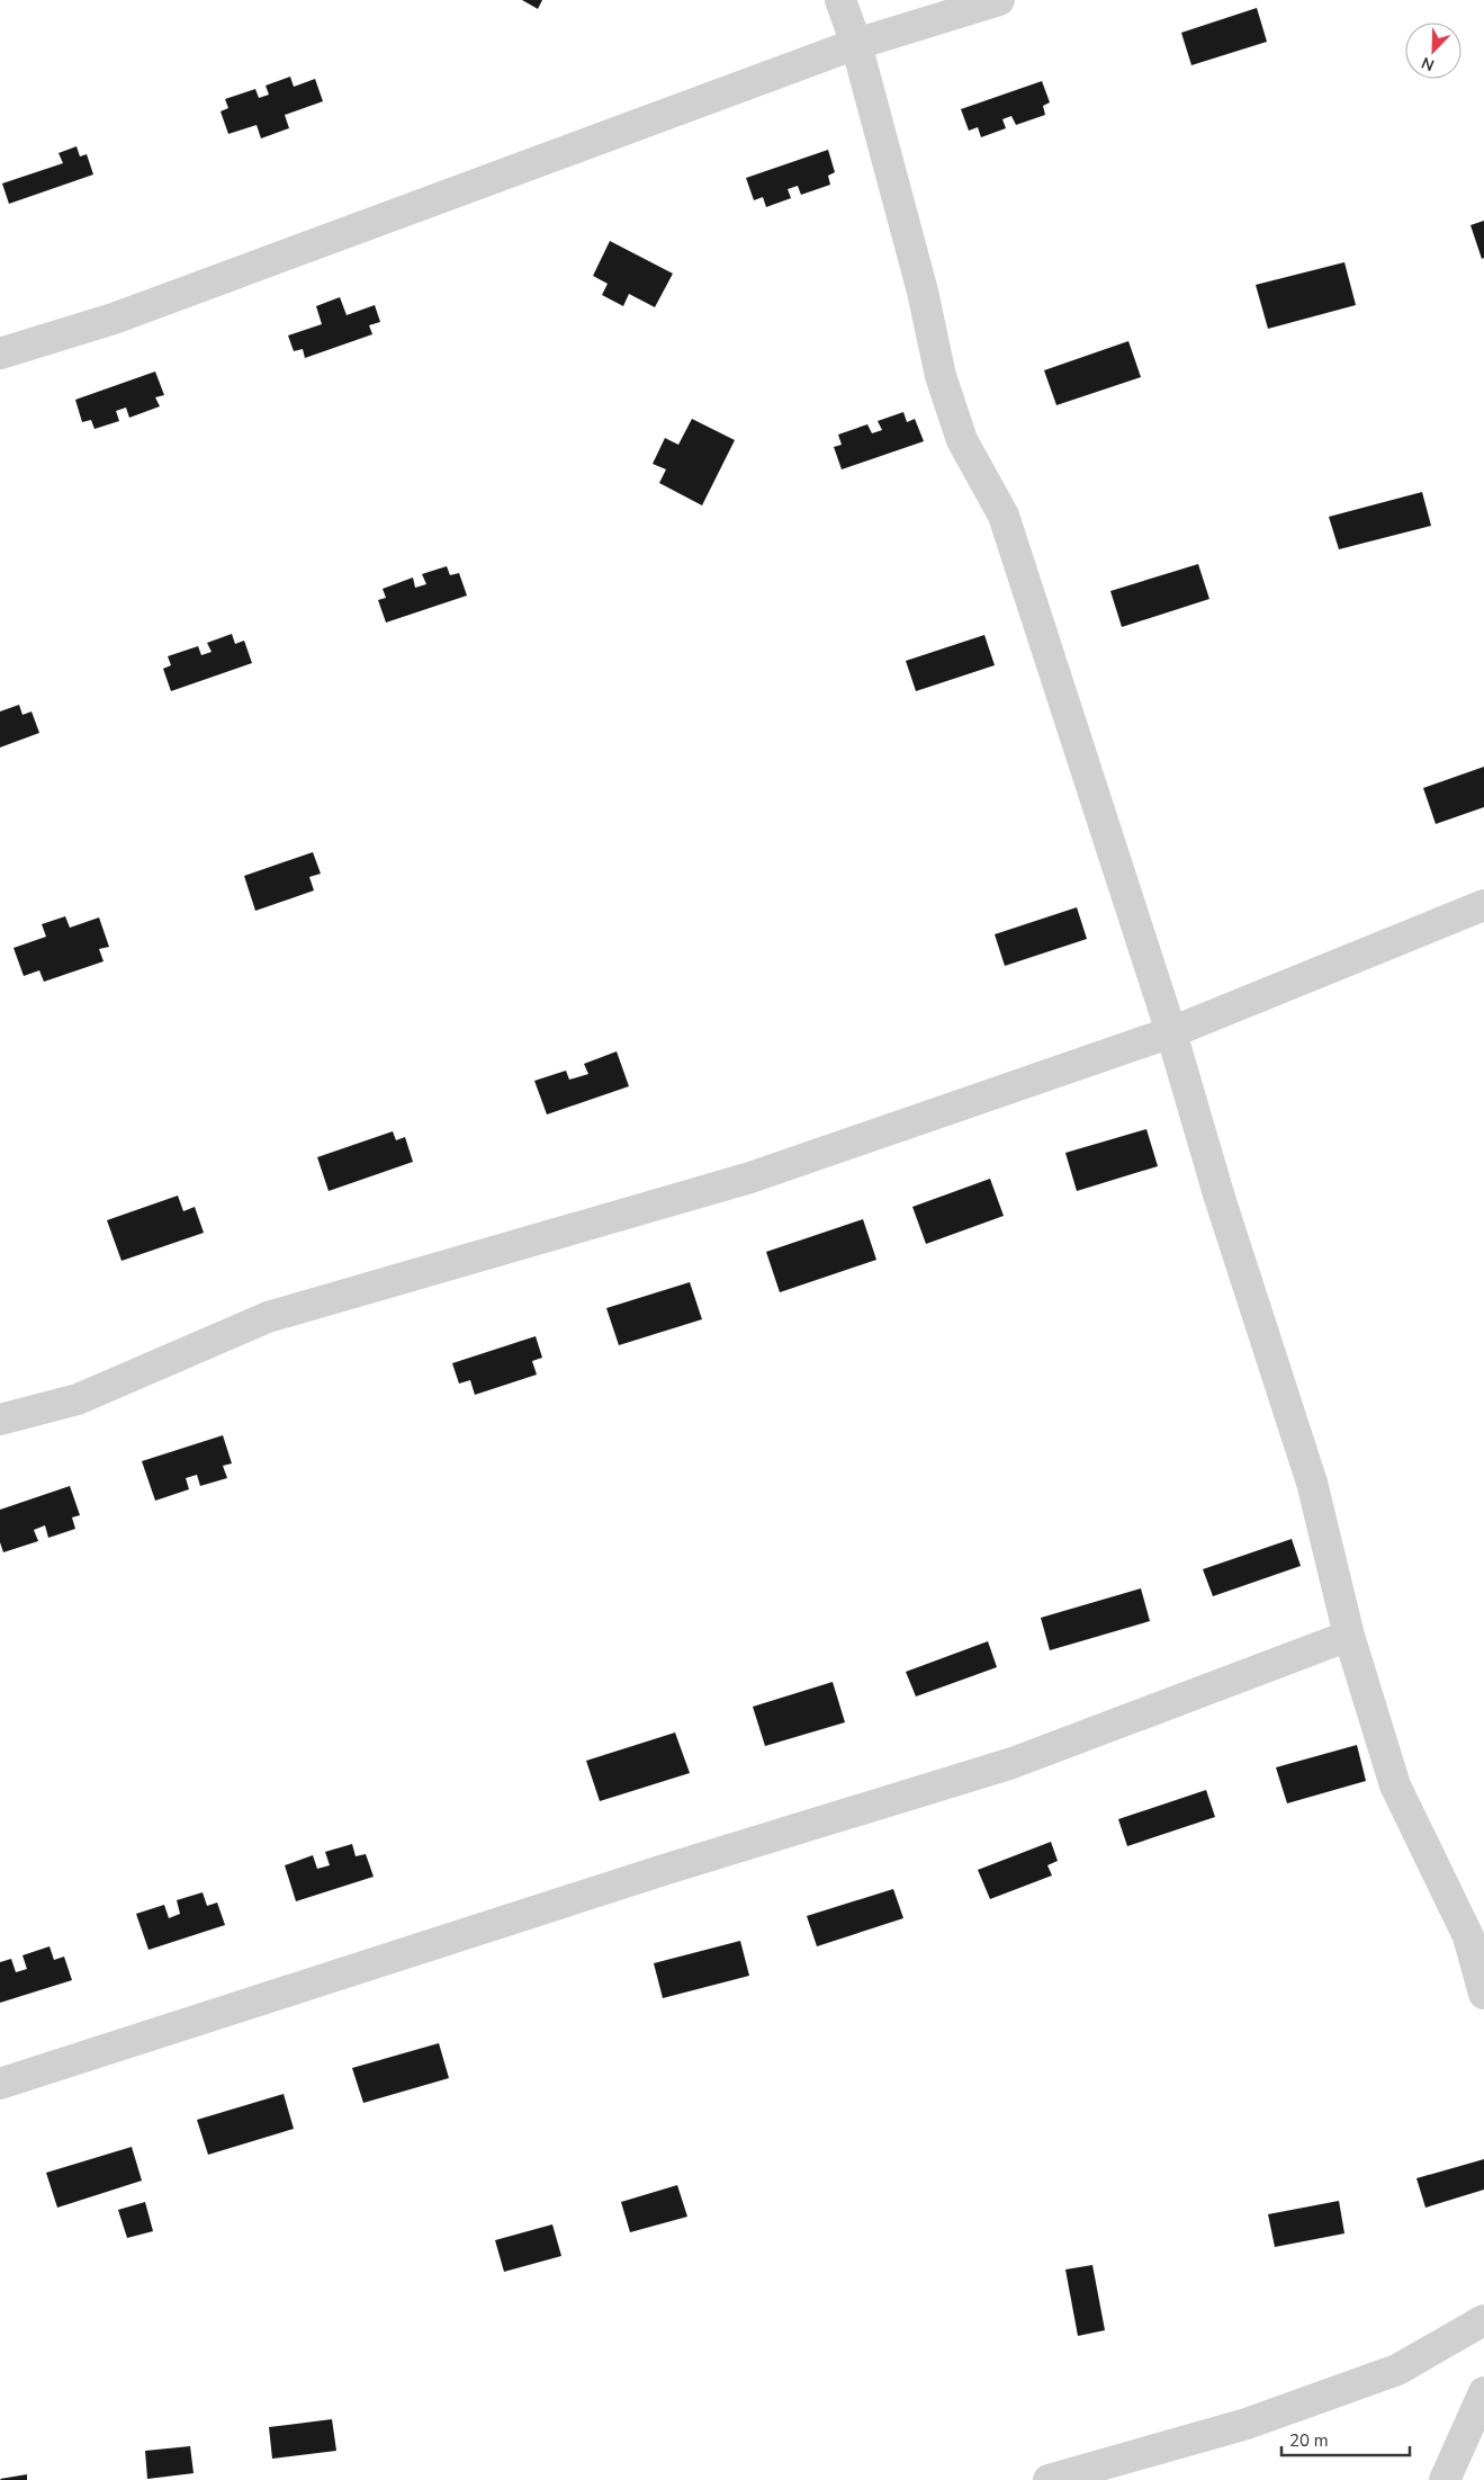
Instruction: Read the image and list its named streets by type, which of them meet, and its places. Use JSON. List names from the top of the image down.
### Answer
{
  "scale_bar": "20 m",
  "north": "bottom left"
}
